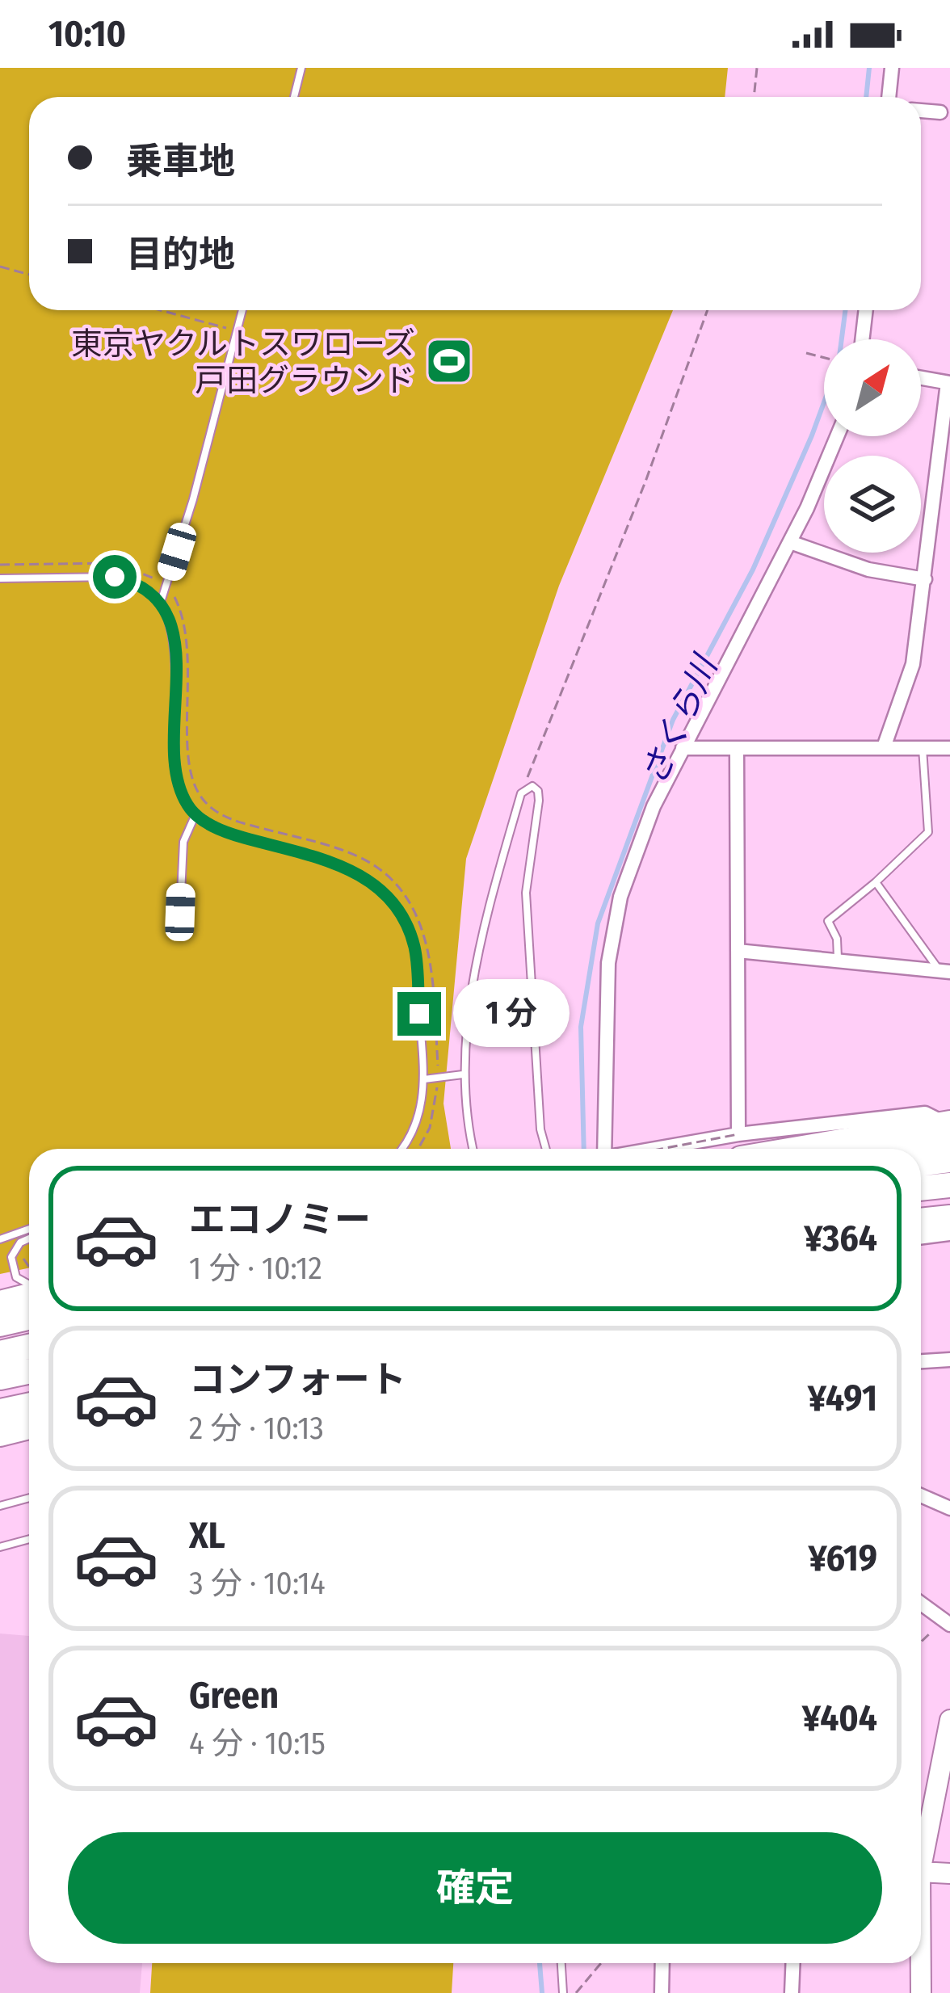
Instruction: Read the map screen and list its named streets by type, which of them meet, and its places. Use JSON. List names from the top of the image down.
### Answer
{
  "water": ["さくら川"],
  "places": {
    "sports": ["東京ヤクルトスワローズ 戸田グラウンド"]
  },
  "north": "top right",
  "page": {
    "status": "10:10",
    "banner": ["乗車地", "目的地"],
    "bubble": "1 分",
    "list": [
      {
        "name": "エコノミー",
        "note": "1 分 · 10:12",
        "value": "¥364"
      },
      {
        "name": "コンフォート",
        "note": "2 分 · 10:13",
        "value": "¥491"
      },
      {
        "name": "XL",
        "note": "3 分 · 10:14",
        "value": "¥619"
      },
      {
        "name": "Green",
        "note": "4 分 · 10:15",
        "value": "¥404"
      }
    ],
    "buttons": "確定"
  }
}
